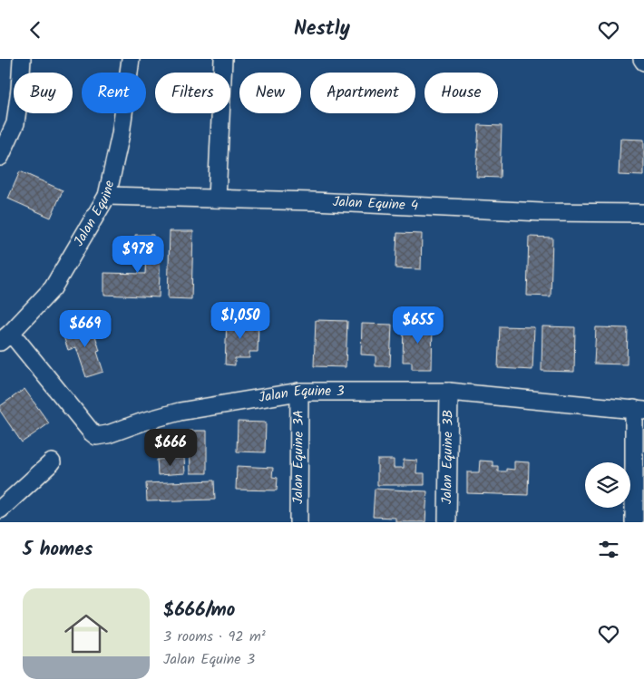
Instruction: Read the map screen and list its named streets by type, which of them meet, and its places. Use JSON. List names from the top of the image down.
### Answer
{
  "streets": {
    "street": [
      "Jalan Equine 4",
      "Jalan Equine",
      "Jalan Equine 3",
      "Jalan Equine 3A",
      "Jalan Equine 3B"
    ]
  },
  "crossings": [
    ["Jalan Equine 4", "Jalan Equine"],
    ["Jalan Equine", "Jalan Equine 3"],
    ["Jalan Equine 3", "Jalan Equine 3A"],
    ["Jalan Equine 3", "Jalan Equine 3B"]
  ],
  "page": {
    "header": "Nestly",
    "chip": [
      "Buy",
      "Rent",
      "Filters",
      "New",
      "Apartment",
      "House"
    ],
    "price": [
      "$978",
      "$1,050",
      "$655",
      "$669",
      "$666"
    ],
    "heading": "5 homes",
    "list": [
      {
        "name": "$666/mo",
        "note": "3 rooms · 92 m² · Jalan Equine 3"
      }
    ]
  }
}
